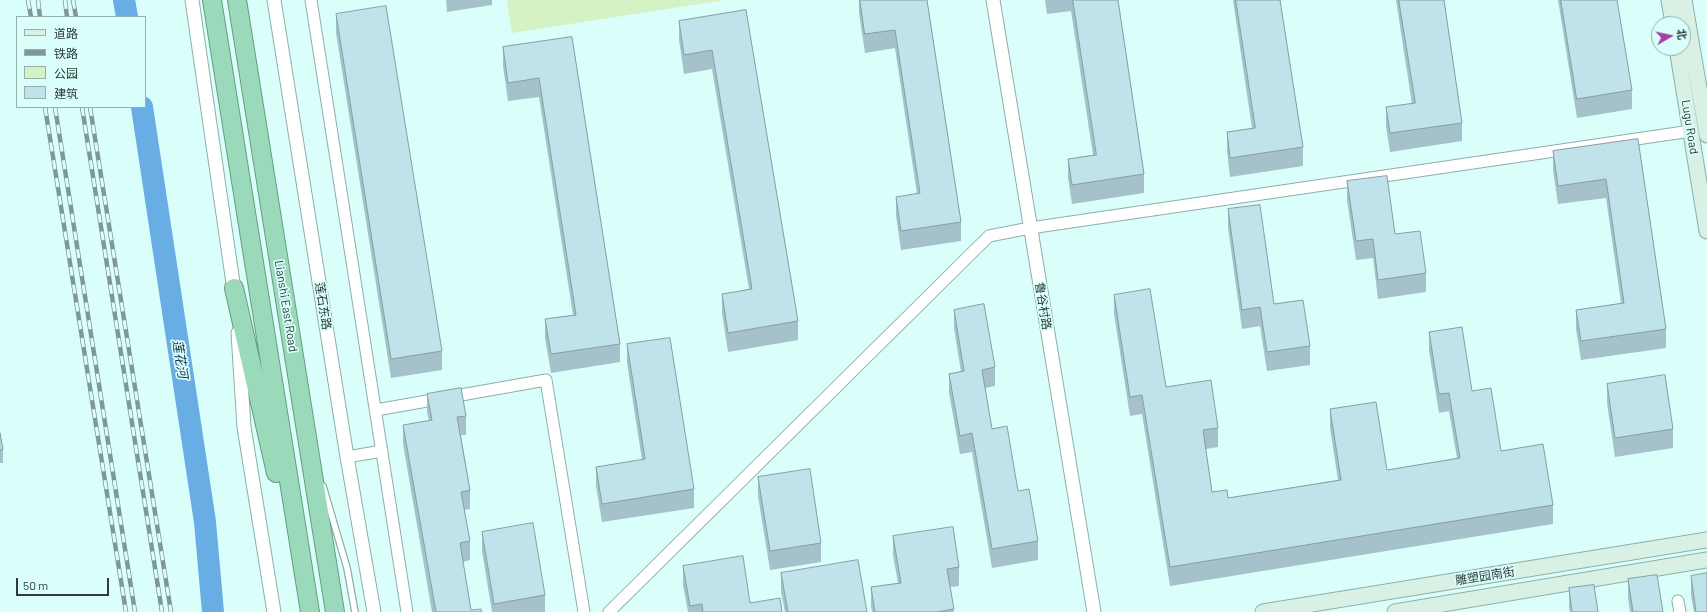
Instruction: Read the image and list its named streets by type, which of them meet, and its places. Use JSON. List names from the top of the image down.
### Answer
{
  "streets": {
    "highway": ["Lianshi East Road"],
    "main road": ["Lugu Road", "雕塑园南街"],
    "street": ["莲石东路", "鲁谷村路"]
  },
  "water": ["莲花河"],
  "legend": [
    "道路",
    "铁路",
    "公园",
    "建筑"
  ],
  "scale_bar": "50 m",
  "north": "right"
}
